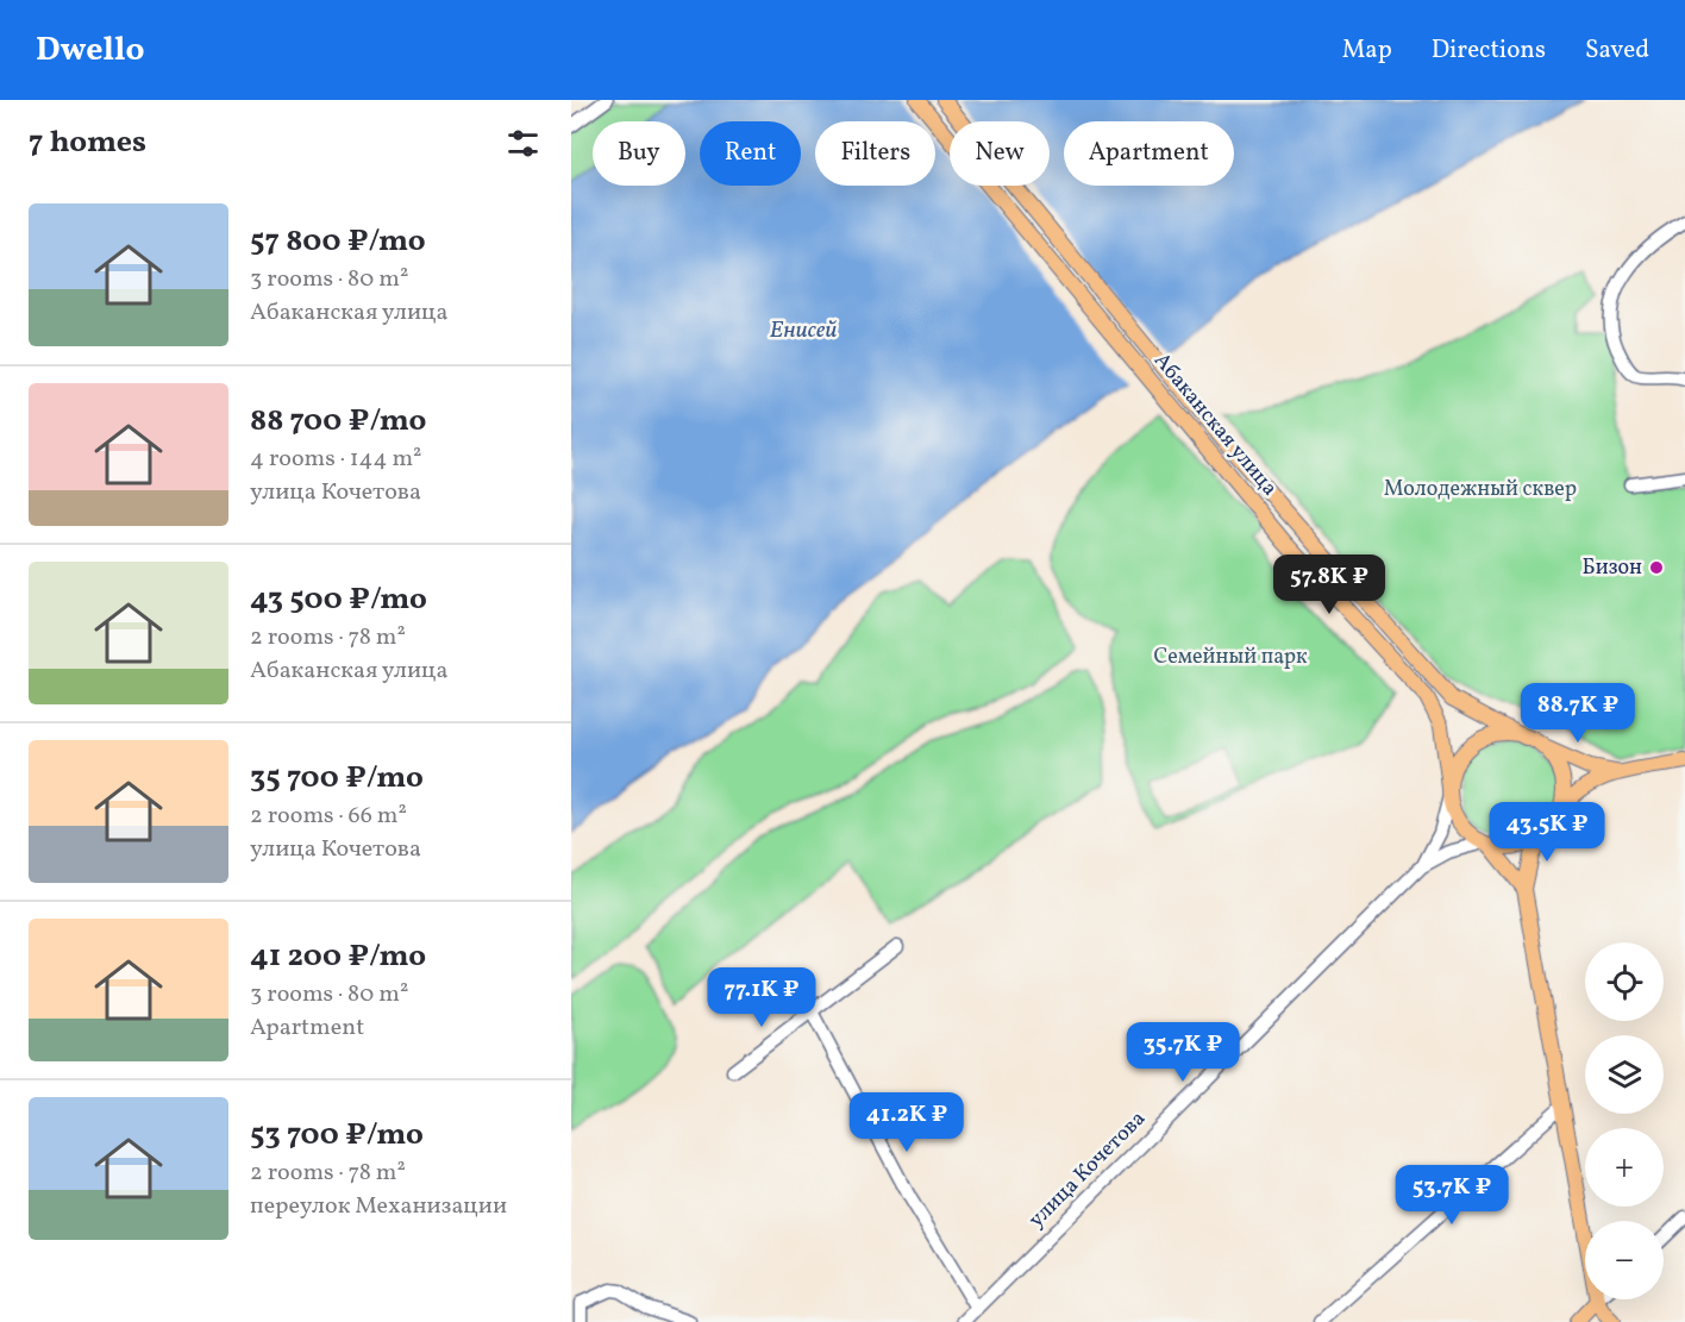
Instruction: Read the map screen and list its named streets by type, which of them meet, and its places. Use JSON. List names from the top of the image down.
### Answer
{
  "streets": {
    "main road": ["Абаканская улица"],
    "street": ["улица Кочетова"]
  },
  "crossings": [
    ["Абаканская улица", "улица Кочетова"]
  ],
  "water": ["Енисей"],
  "parks": ["Молодежный сквер", "Семейный парк"],
  "places": ["Бизон"],
  "page": {
    "header": "Dwello",
    "nav": ["Map", "Directions", "Saved"],
    "heading": "7 homes",
    "chip": [
      "Buy",
      "Rent",
      "Filters",
      "New",
      "Apartment"
    ],
    "list": [
      {
        "name": "57 800 ₽/mo",
        "note": "3 rooms · 80 m² · Абаканская улица"
      },
      {
        "name": "88 700 ₽/mo",
        "note": "4 rooms · 144 m² · улица Кочетова"
      },
      {
        "name": "43 500 ₽/mo",
        "note": "2 rooms · 78 m² · Абаканская улица"
      },
      {
        "name": "35 700 ₽/mo",
        "note": "2 rooms · 66 m² · улица Кочетова"
      },
      {
        "name": "41 200 ₽/mo",
        "note": "3 rooms · 80 m² · Apartment"
      },
      {
        "name": "53 700 ₽/mo",
        "note": "2 rooms · 78 m² · переулок Механизации"
      }
    ],
    "price": [
      "57.8K ₽",
      "88.7K ₽",
      "43.5K ₽",
      "77.1K ₽",
      "35.7K ₽",
      "41.2K ₽",
      "53.7K ₽"
    ],
    "map_buttons": ["+", "−"]
  }
}
